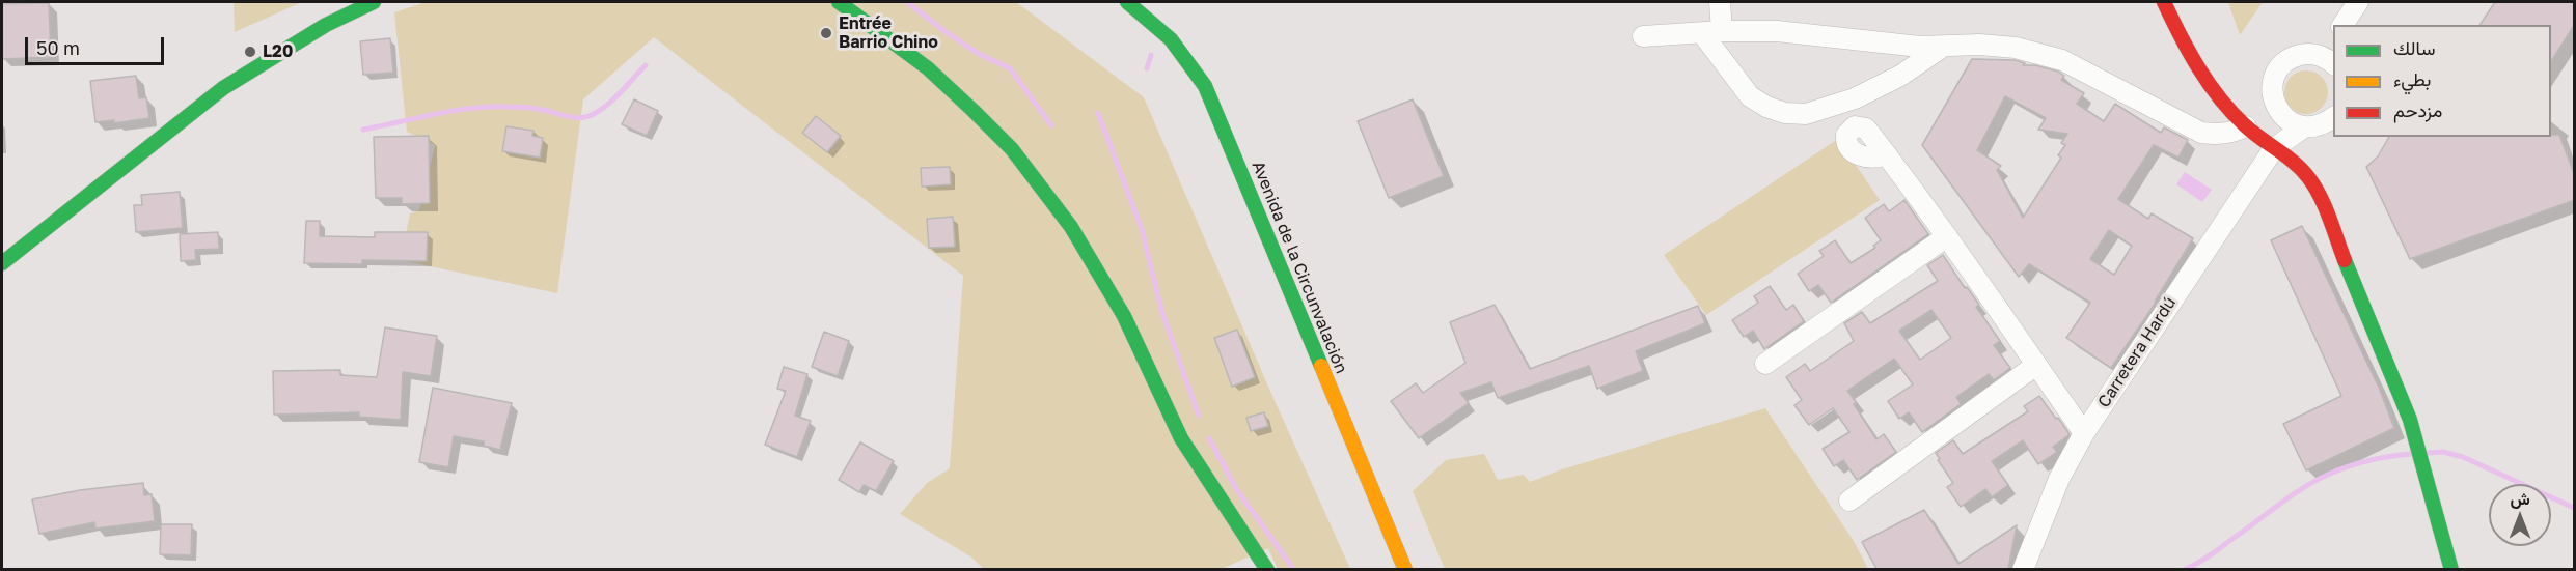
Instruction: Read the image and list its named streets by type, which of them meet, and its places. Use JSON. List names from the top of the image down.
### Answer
{
  "streets": {
    "street": ["Avenida de la Circunvalación", "Carretera Hardú"]
  },
  "places": ["Entrée Barrio Chino", "L20"],
  "legend": ["سالك", "بطيء", "مزدحم"],
  "scale_bar": "50 m",
  "north": "top"
}
